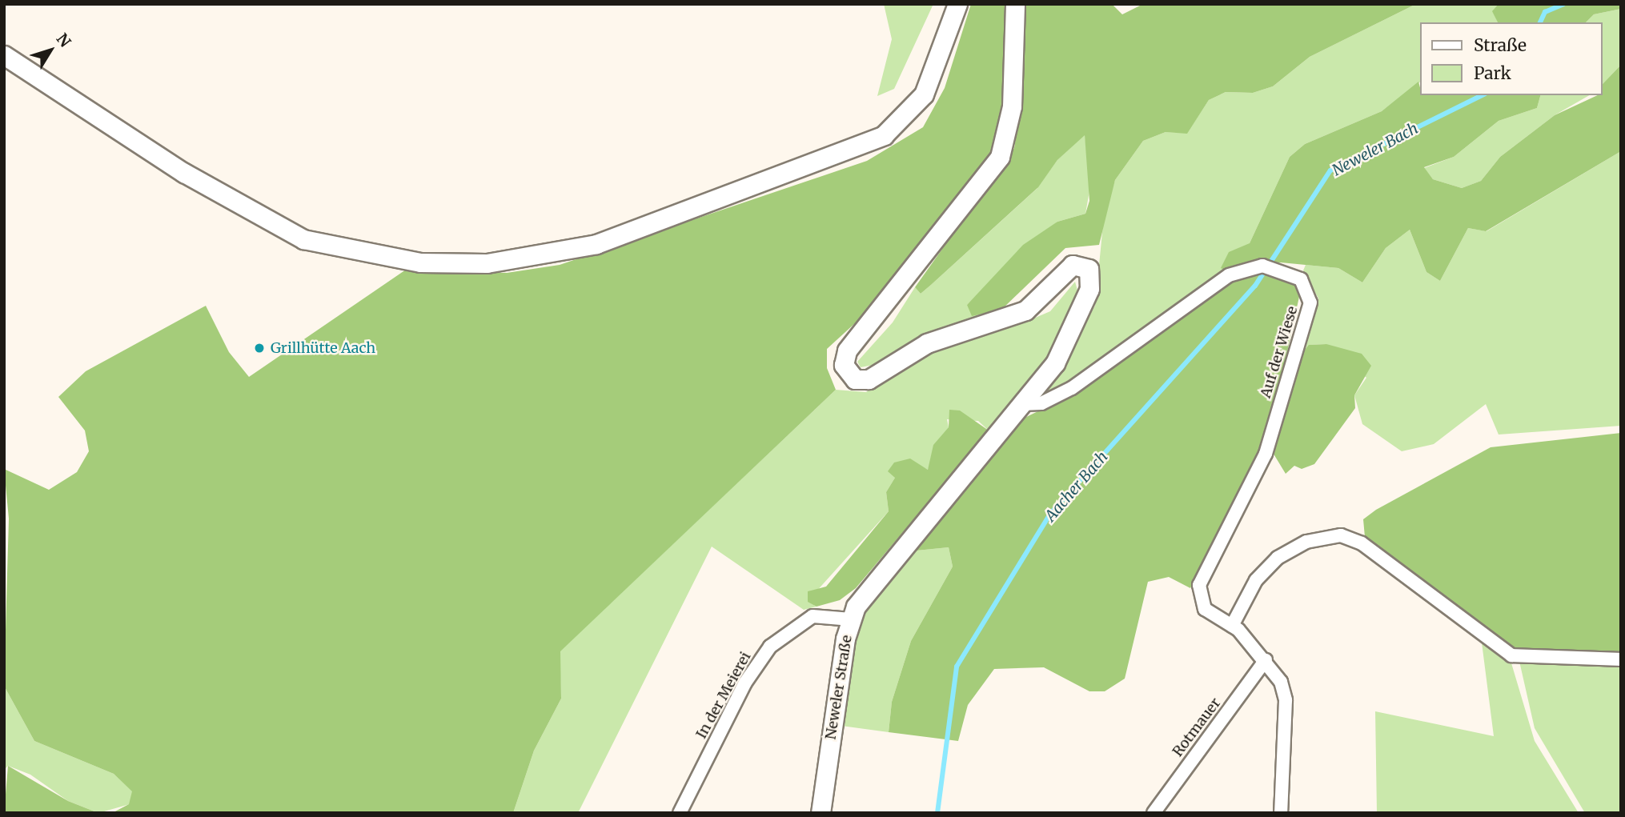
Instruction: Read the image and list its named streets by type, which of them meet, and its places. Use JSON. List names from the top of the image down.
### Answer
{
  "streets": {
    "main road": ["Neweler Straße"],
    "street": ["Auf der Wiese", "In der Meierei", "Rotmauer"]
  },
  "crossings": [
    ["Auf der Wiese", "Neweler Straße"],
    ["Auf der Wiese", "Rotmauer"],
    ["Neweler Straße", "In der Meierei"]
  ],
  "water": ["Neweler Bach", "Aacher Bach"],
  "places": ["Grillhütte Aach"],
  "legend": ["Straße", "Park"],
  "north": "top right"
}
